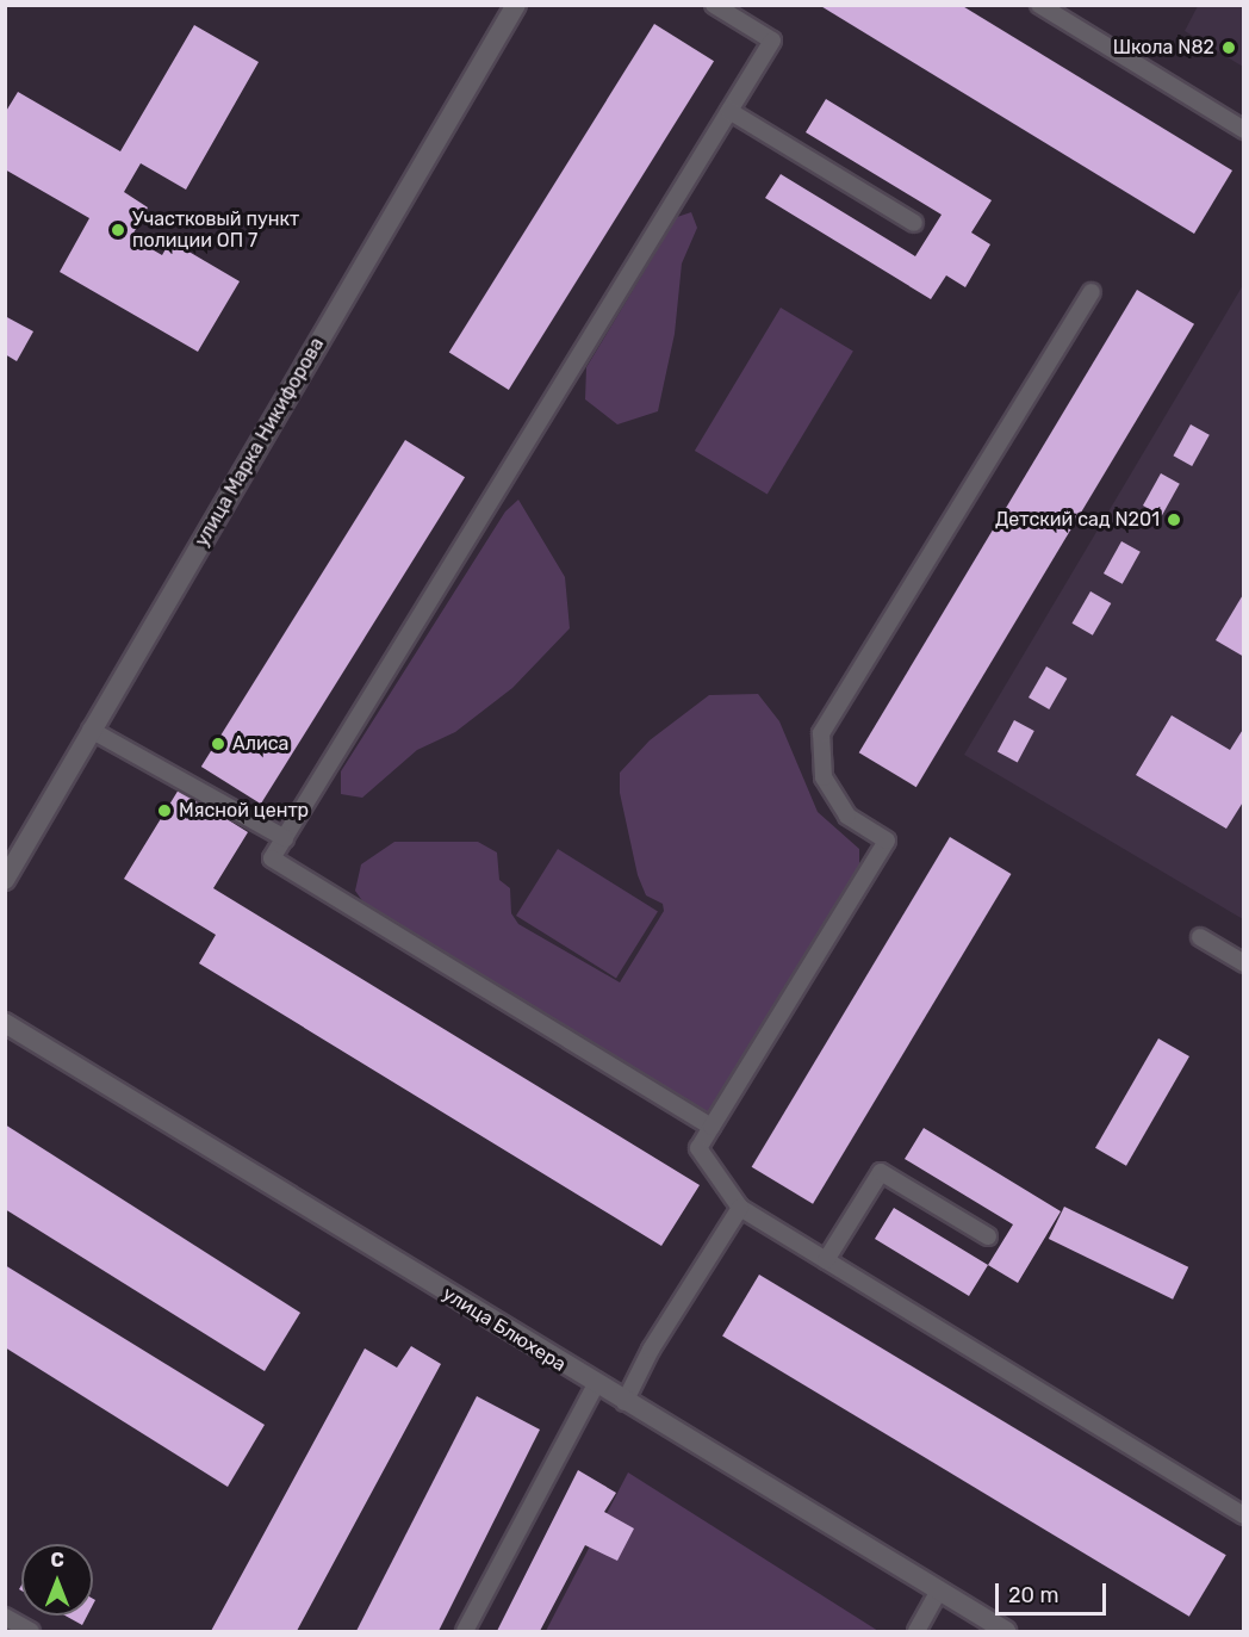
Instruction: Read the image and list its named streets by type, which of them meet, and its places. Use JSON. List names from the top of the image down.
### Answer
{
  "streets": {
    "street": ["улица Марка Никифорова", "улица Блюхера"]
  },
  "places": [
    "Школа N82",
    "Участковый пункт полиции ОП 7",
    "Детский сад N201",
    "Алиса",
    "Мясной центр"
  ],
  "scale_bar": "20 m",
  "north": "top"
}
